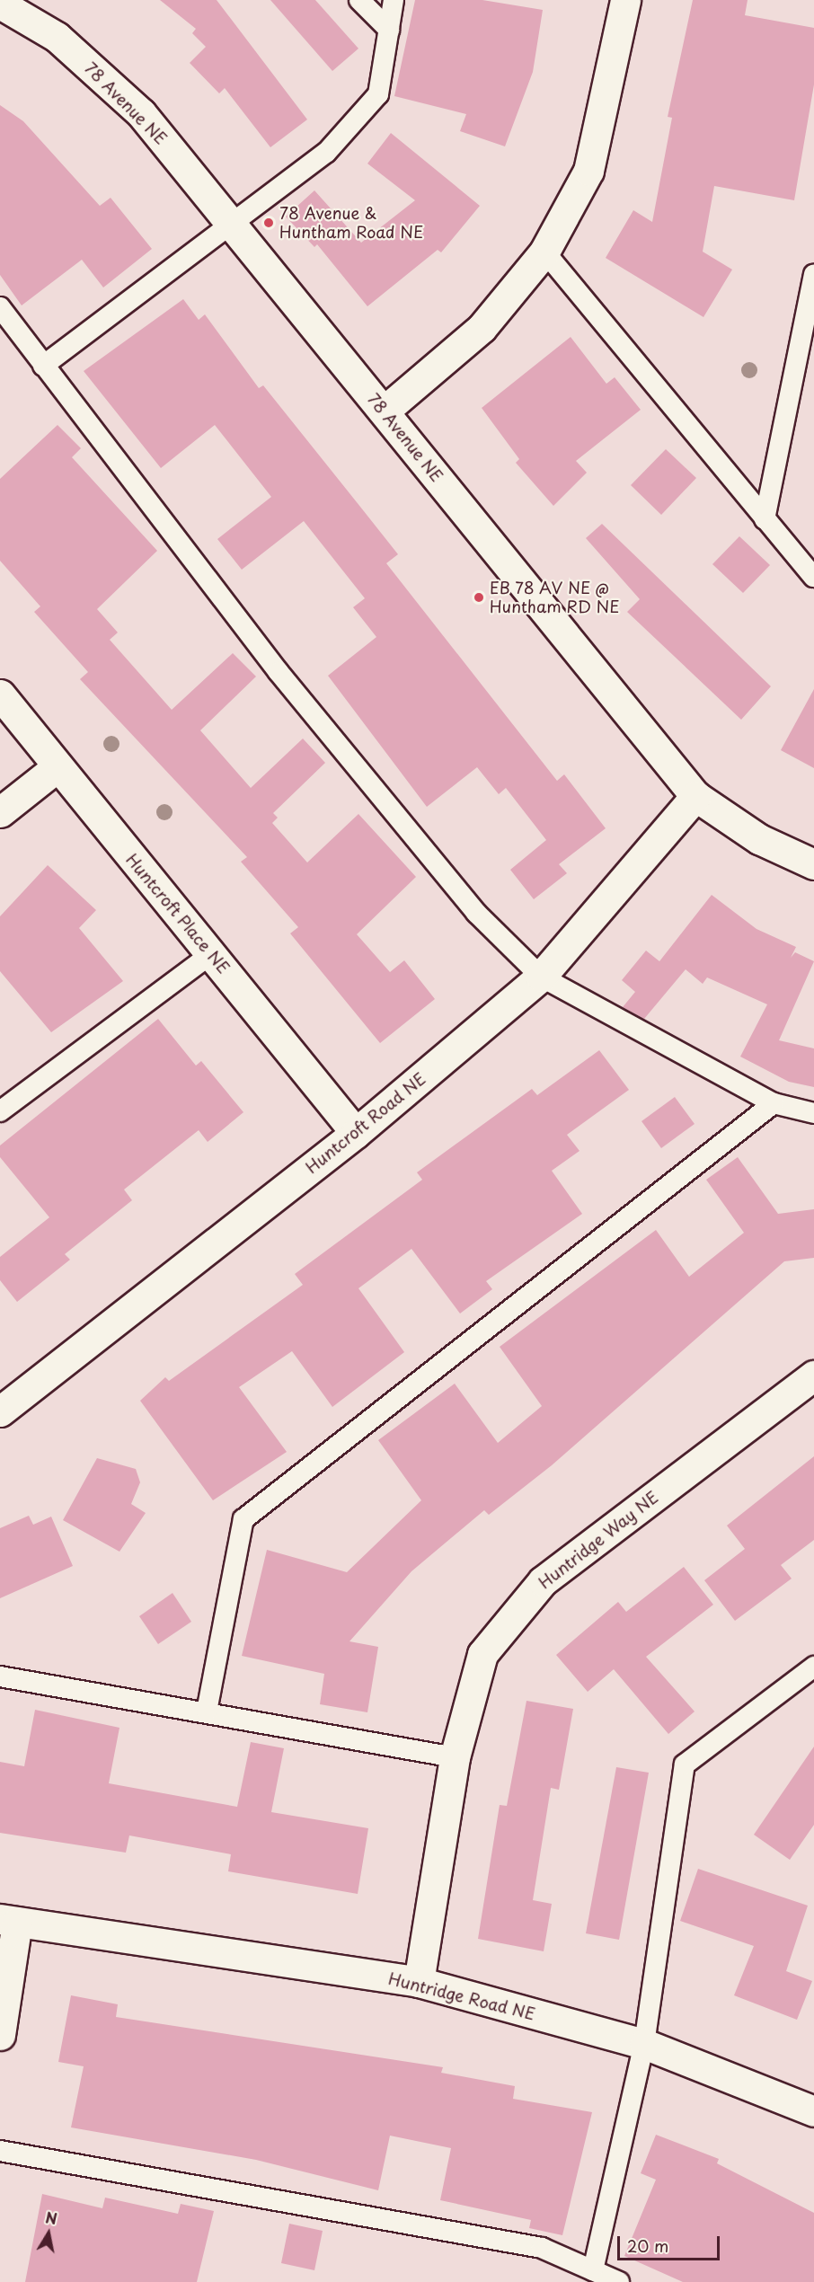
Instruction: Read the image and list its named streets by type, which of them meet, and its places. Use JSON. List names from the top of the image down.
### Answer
{
  "streets": {
    "street": [
      "78 Avenue NE",
      "Huntcroft Place NE",
      "Huntcroft Road NE",
      "Huntridge Way NE",
      "Huntridge Road NE"
    ]
  },
  "crossings": [
    ["78 Avenue NE", "Huntcroft Road NE"],
    ["Huntcroft Place NE", "Huntcroft Road NE"],
    ["Huntridge Way NE", "Huntridge Road NE"]
  ],
  "places": ["78 Avenue & Huntham Road NE", "EB 78 AV NE @ Huntham RD NE"],
  "scale_bar": "20 m",
  "north": "top"
}
